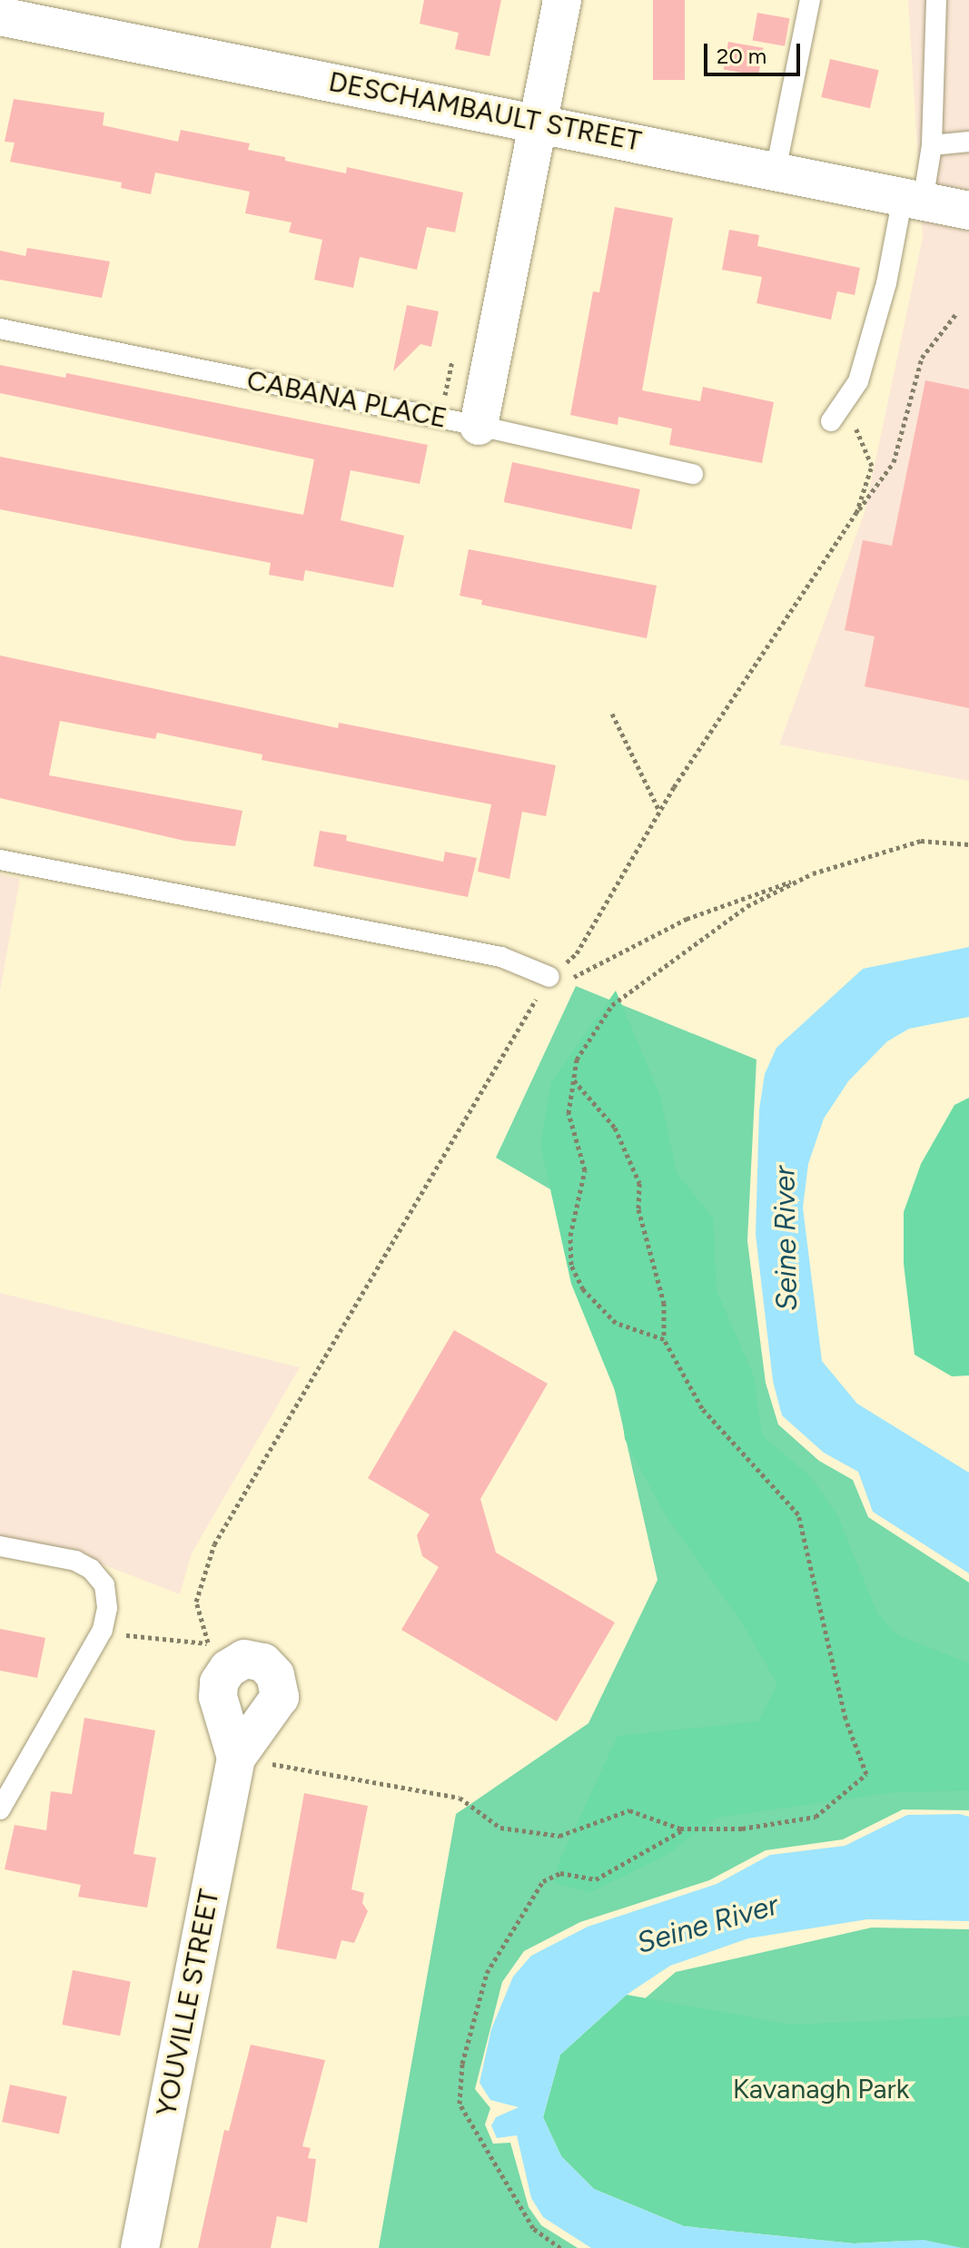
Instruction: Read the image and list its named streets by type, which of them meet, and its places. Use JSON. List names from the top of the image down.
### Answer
{
  "streets": {
    "street": ["DESCHAMBAULT STREET", "YOUVILLE STREET"],
    "lane": ["CABANA PLACE"]
  },
  "water": ["Seine River"],
  "parks": ["Kavanagh Park"],
  "scale_bar": "20 m"
}
